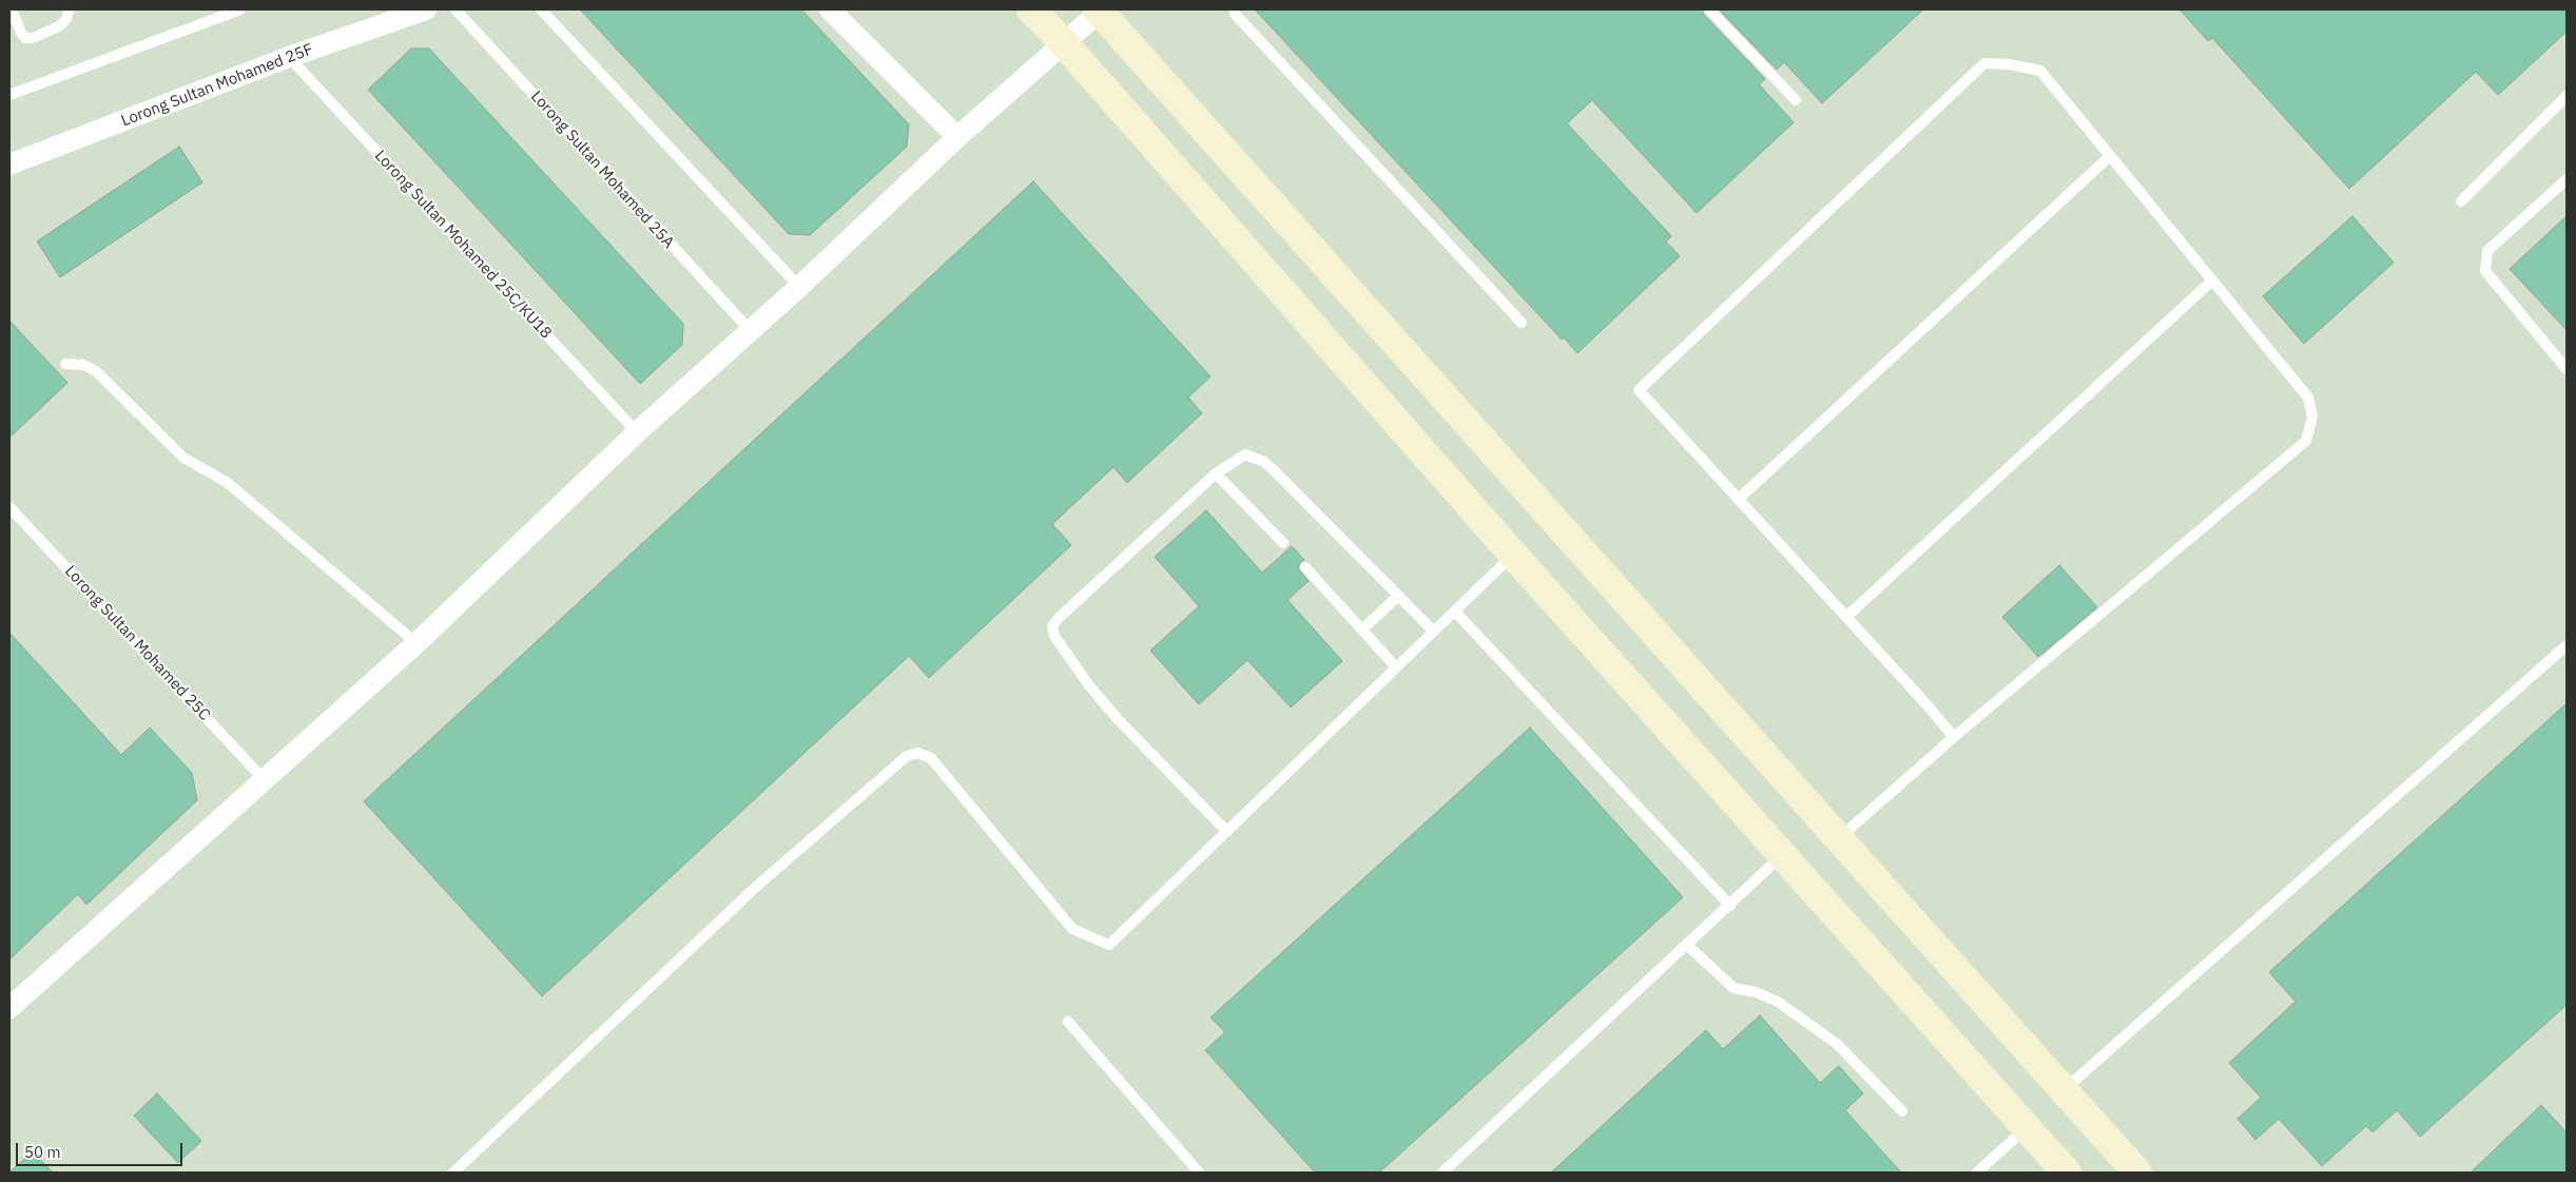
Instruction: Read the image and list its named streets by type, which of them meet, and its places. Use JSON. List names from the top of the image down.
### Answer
{
  "streets": {
    "street": ["Lorong Sultan Mohamed 25F"],
    "lane": ["Lorong Sultan Mohamed 25A", "Lorong Sultan Mohamed 25C/KU18", "Lorong Sultan Mohamed 25C"]
  },
  "crossings": [
    ["Lorong Sultan Mohamed 25F", "Lorong Sultan Mohamed 25C/KU18"]
  ],
  "scale_bar": "50 m"
}
